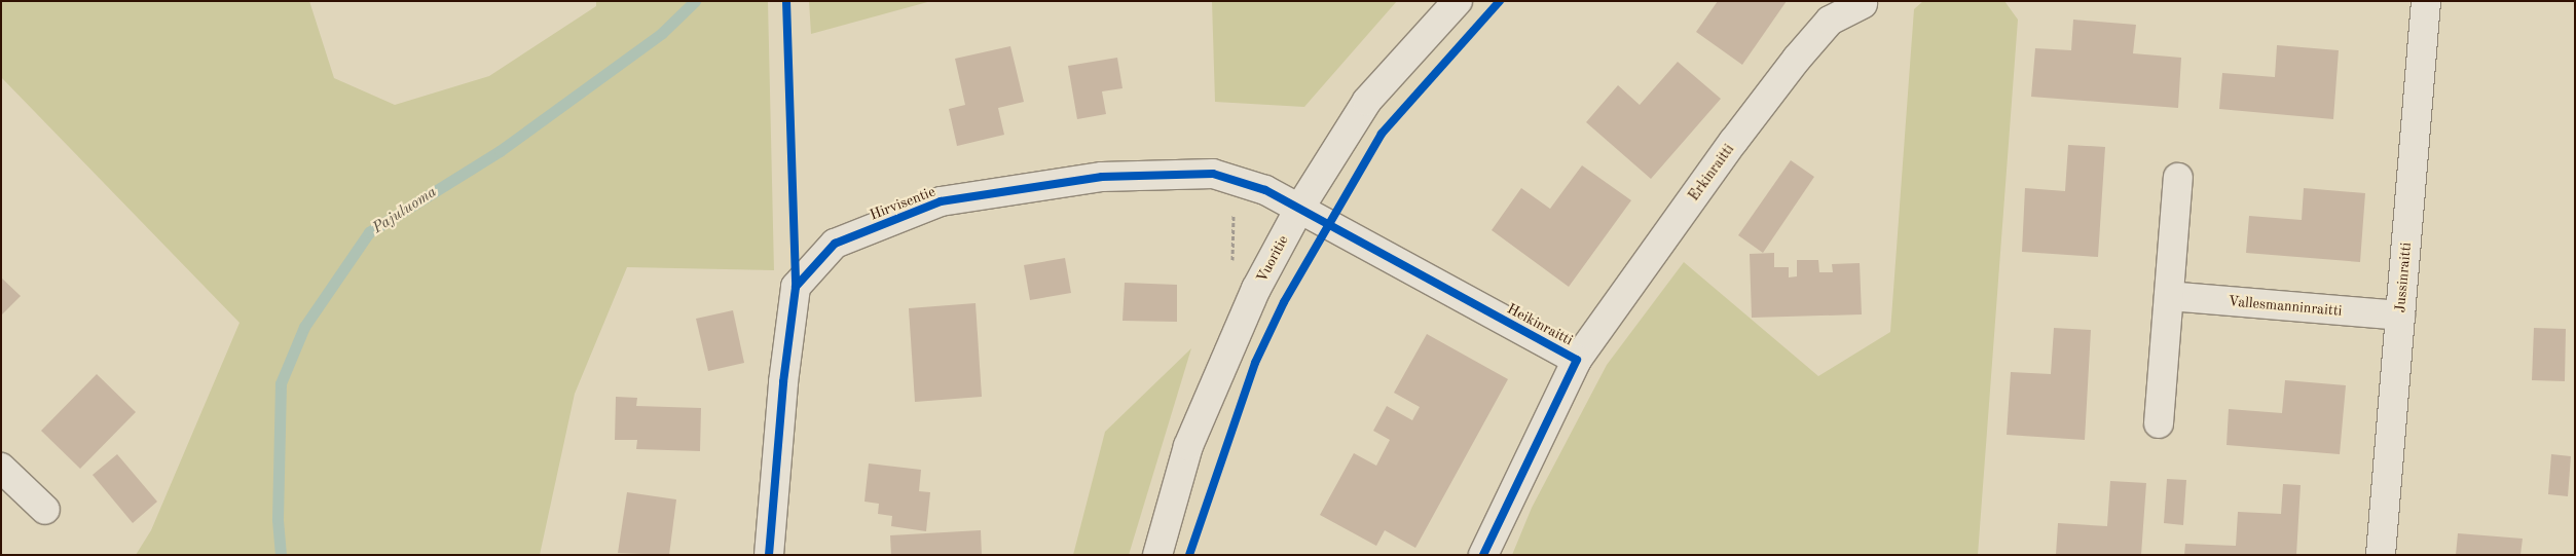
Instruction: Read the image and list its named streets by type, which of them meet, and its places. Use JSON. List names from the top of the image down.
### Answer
{
  "streets": {
    "street": [
      "Erkinraitti",
      "Hirvisentie",
      "Vuoritie",
      "Jussinraitti",
      "Vallesmanninraitti",
      "Heikinraitti"
    ]
  },
  "crossings": [
    ["Erkinraitti", "Heikinraitti"],
    ["Hirvisentie", "Vuoritie"],
    ["Hirvisentie", "Heikinraitti"],
    ["Vuoritie", "Heikinraitti"],
    ["Jussinraitti", "Vallesmanninraitti"]
  ],
  "water": ["Pajuluoma"]
}
